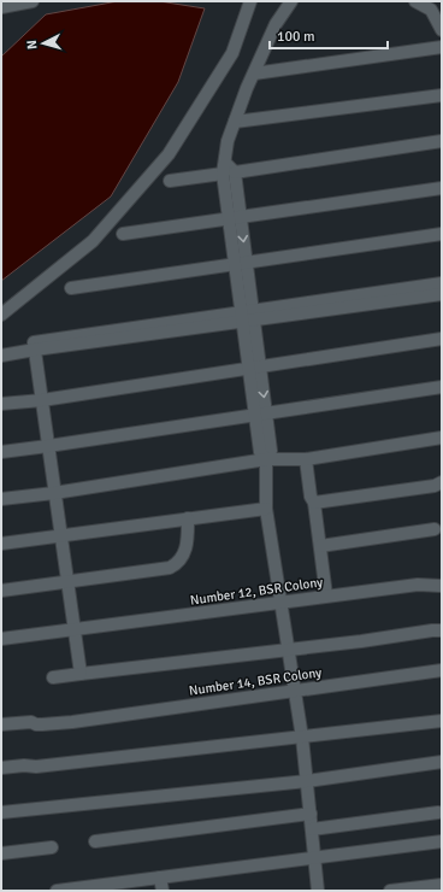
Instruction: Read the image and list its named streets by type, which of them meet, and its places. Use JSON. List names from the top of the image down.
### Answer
{
  "streets": {
    "street": ["Number 12, BSR Colony", "Number 14, BSR Colony"]
  },
  "scale_bar": "100 m",
  "north": "left"
}
